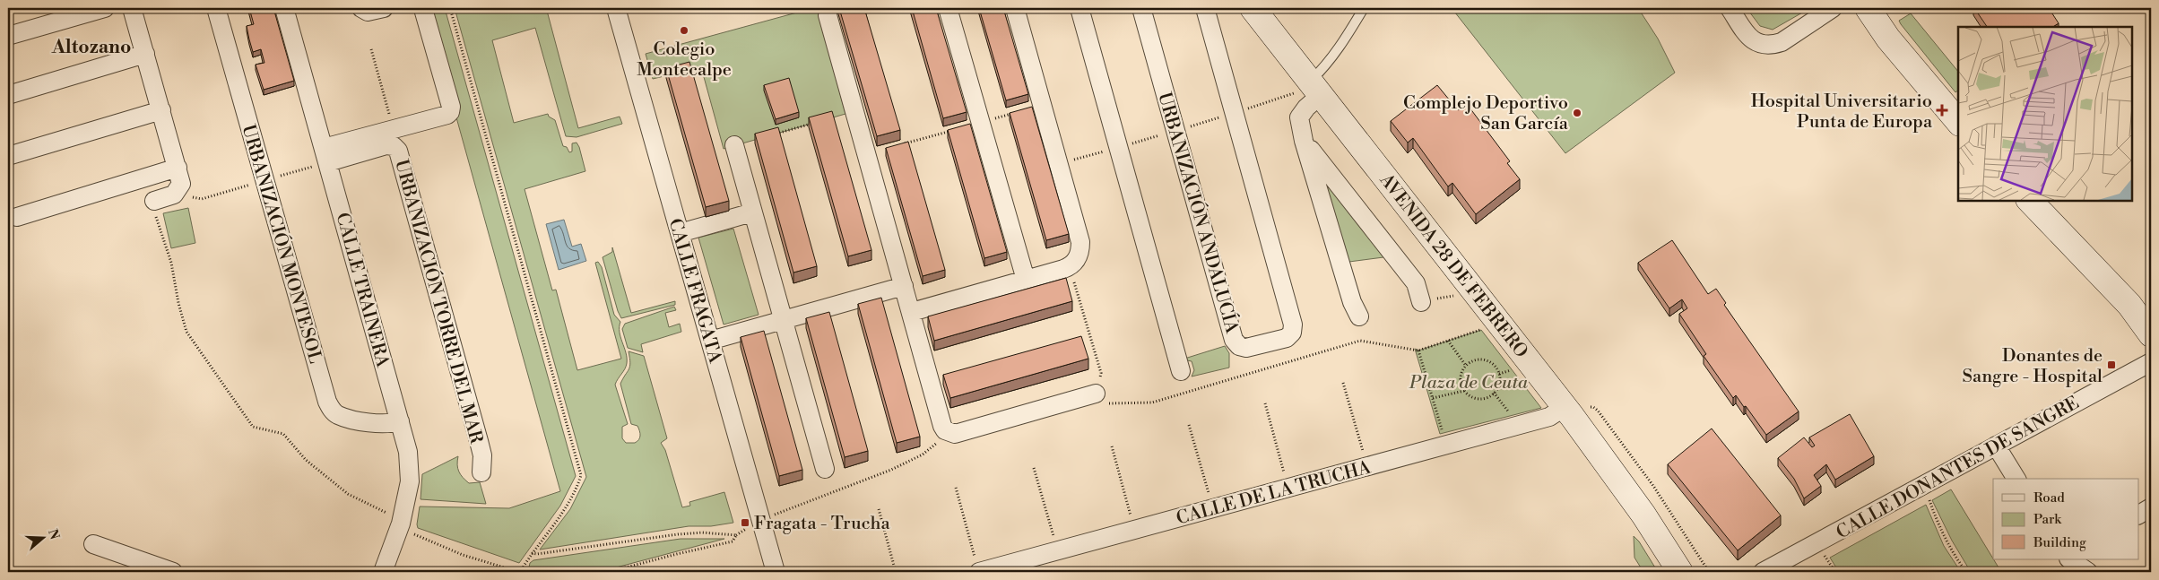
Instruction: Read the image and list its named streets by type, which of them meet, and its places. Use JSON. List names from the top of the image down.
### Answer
{
  "streets": {
    "street": [
      "URBANIZACIÓN ANDALUCÍA",
      "URBANIZACIÓN MONTESOL",
      "AVENIDA 28 DE FEBRERO",
      "CALLE TRAINERA",
      "CALLE FRAGATA",
      "URBANIZACIÓN TORRE DEL MAR",
      "CALLE DONANTES DE SANGRE",
      "CALLE DE LA TRUCHA"
    ]
  },
  "crossings": [
    ["URBANIZACIÓN MONTESOL", "CALLE TRAINERA"],
    ["AVENIDA 28 DE FEBRERO", "CALLE DE LA TRUCHA"],
    ["CALLE TRAINERA", "URBANIZACIÓN TORRE DEL MAR"]
  ],
  "districts": ["Altozano"],
  "parks": ["Plaza de Ceuta"],
  "places": {
    "other": ["Colegio Montecalpe", "Complejo Deportivo San García"],
    "health": ["Hospital Universitario Punta de Europa"],
    "transit": ["Donantes de Sangre - Hospital", "Fragata - Trucha"]
  },
  "legend": ["Road", "Park", "Building"],
  "north": "right"
}
